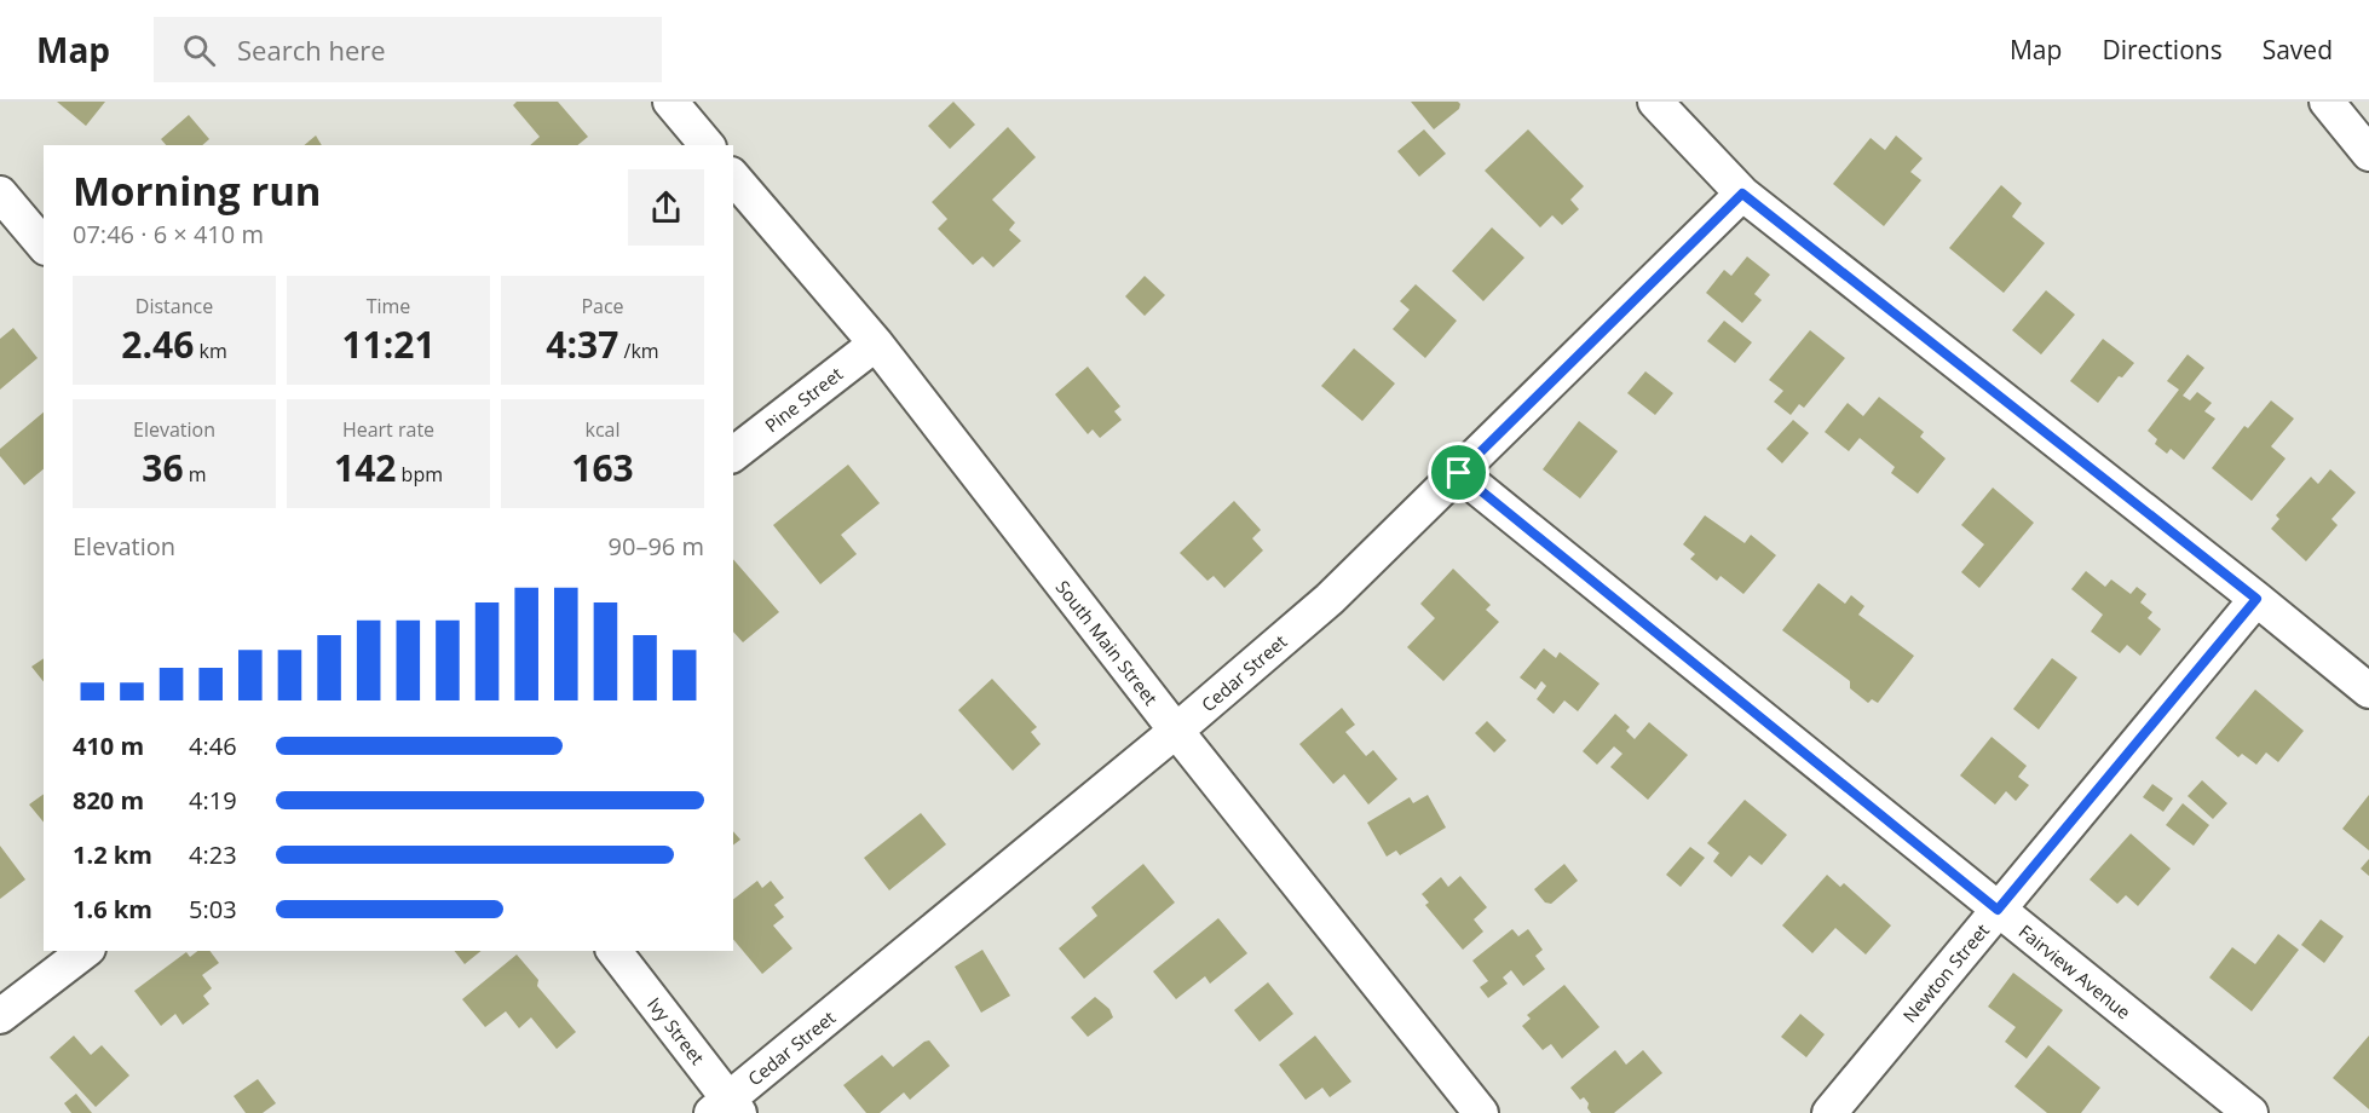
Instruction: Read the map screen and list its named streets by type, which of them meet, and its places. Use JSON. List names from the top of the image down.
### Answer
{
  "streets": {
    "street": [
      "Pine Street",
      "South Main Street",
      "Cedar Street",
      "Fairview Avenue",
      "Newton Street",
      "Ivy Street"
    ]
  },
  "crossings": [
    ["Pine Street", "South Main Street"],
    ["South Main Street", "Cedar Street"],
    ["Cedar Street", "Fairview Avenue"],
    ["Cedar Street", "Ivy Street"],
    ["Fairview Avenue", "Newton Street"]
  ],
  "page": {
    "header": "Map",
    "search": "Search here",
    "nav": ["Map", "Directions", "Saved"],
    "heading": ["Morning run", "07:46 · 6 × 410 m"],
    "stats": [
      ["Distance", "2.46 km"],
      ["Time", "11:21"],
      ["Pace", "4:37 /km"],
      ["Elevation", "36 m"],
      ["Heart rate", "142 bpm"],
      ["kcal", "163"]
    ],
    "chart": ["Elevation", "90–96 m"],
    "list": [
      {
        "name": "410 m",
        "note": "4:46"
      },
      {
        "name": "820 m",
        "note": "4:19"
      },
      {
        "name": "1.2 km",
        "note": "4:23"
      },
      {
        "name": "1.6 km",
        "note": "5:03"
      }
    ]
  }
}
